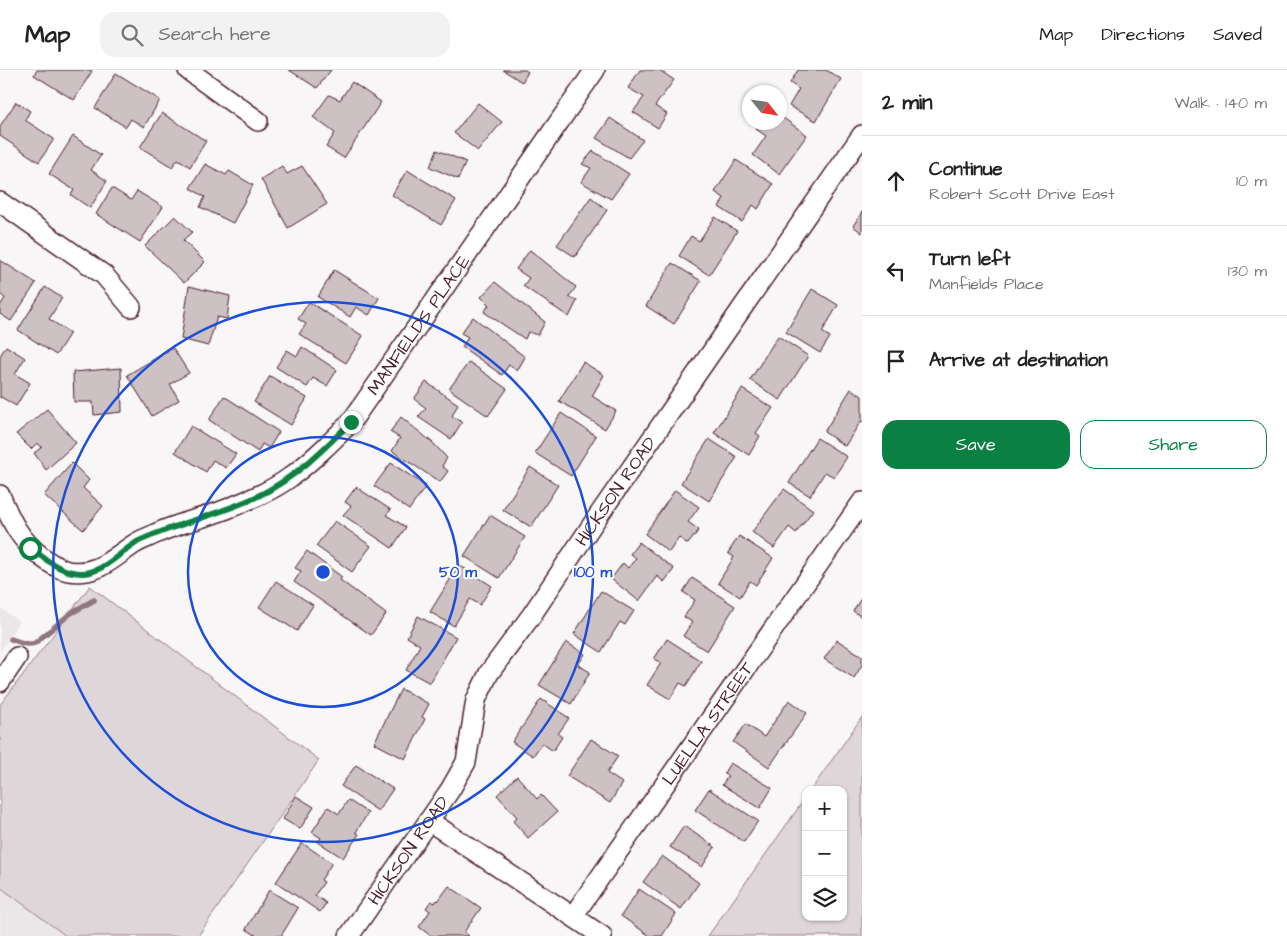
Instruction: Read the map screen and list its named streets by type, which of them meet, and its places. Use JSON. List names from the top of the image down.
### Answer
{
  "streets": {
    "street": ["MANFIELDS PLACE", "HICKSON ROAD", "LUELLA STREET"]
  },
  "north": "bottom right",
  "page": {
    "header": "Map",
    "search": "Search here",
    "nav": ["Map", "Directions", "Saved"],
    "heading": ["2 min", "Walk · 140 m"],
    "list": [
      ["Continue", "Robert Scott Drive East", "10 m"],
      ["Turn left", "Manfields Place", "130 m"],
      "Arrive at destination"
    ],
    "buttons": ["Save", "Share"],
    "map_buttons": ["+", "−"]
  },
  "rings": ["50 m", "100 m"]
}
